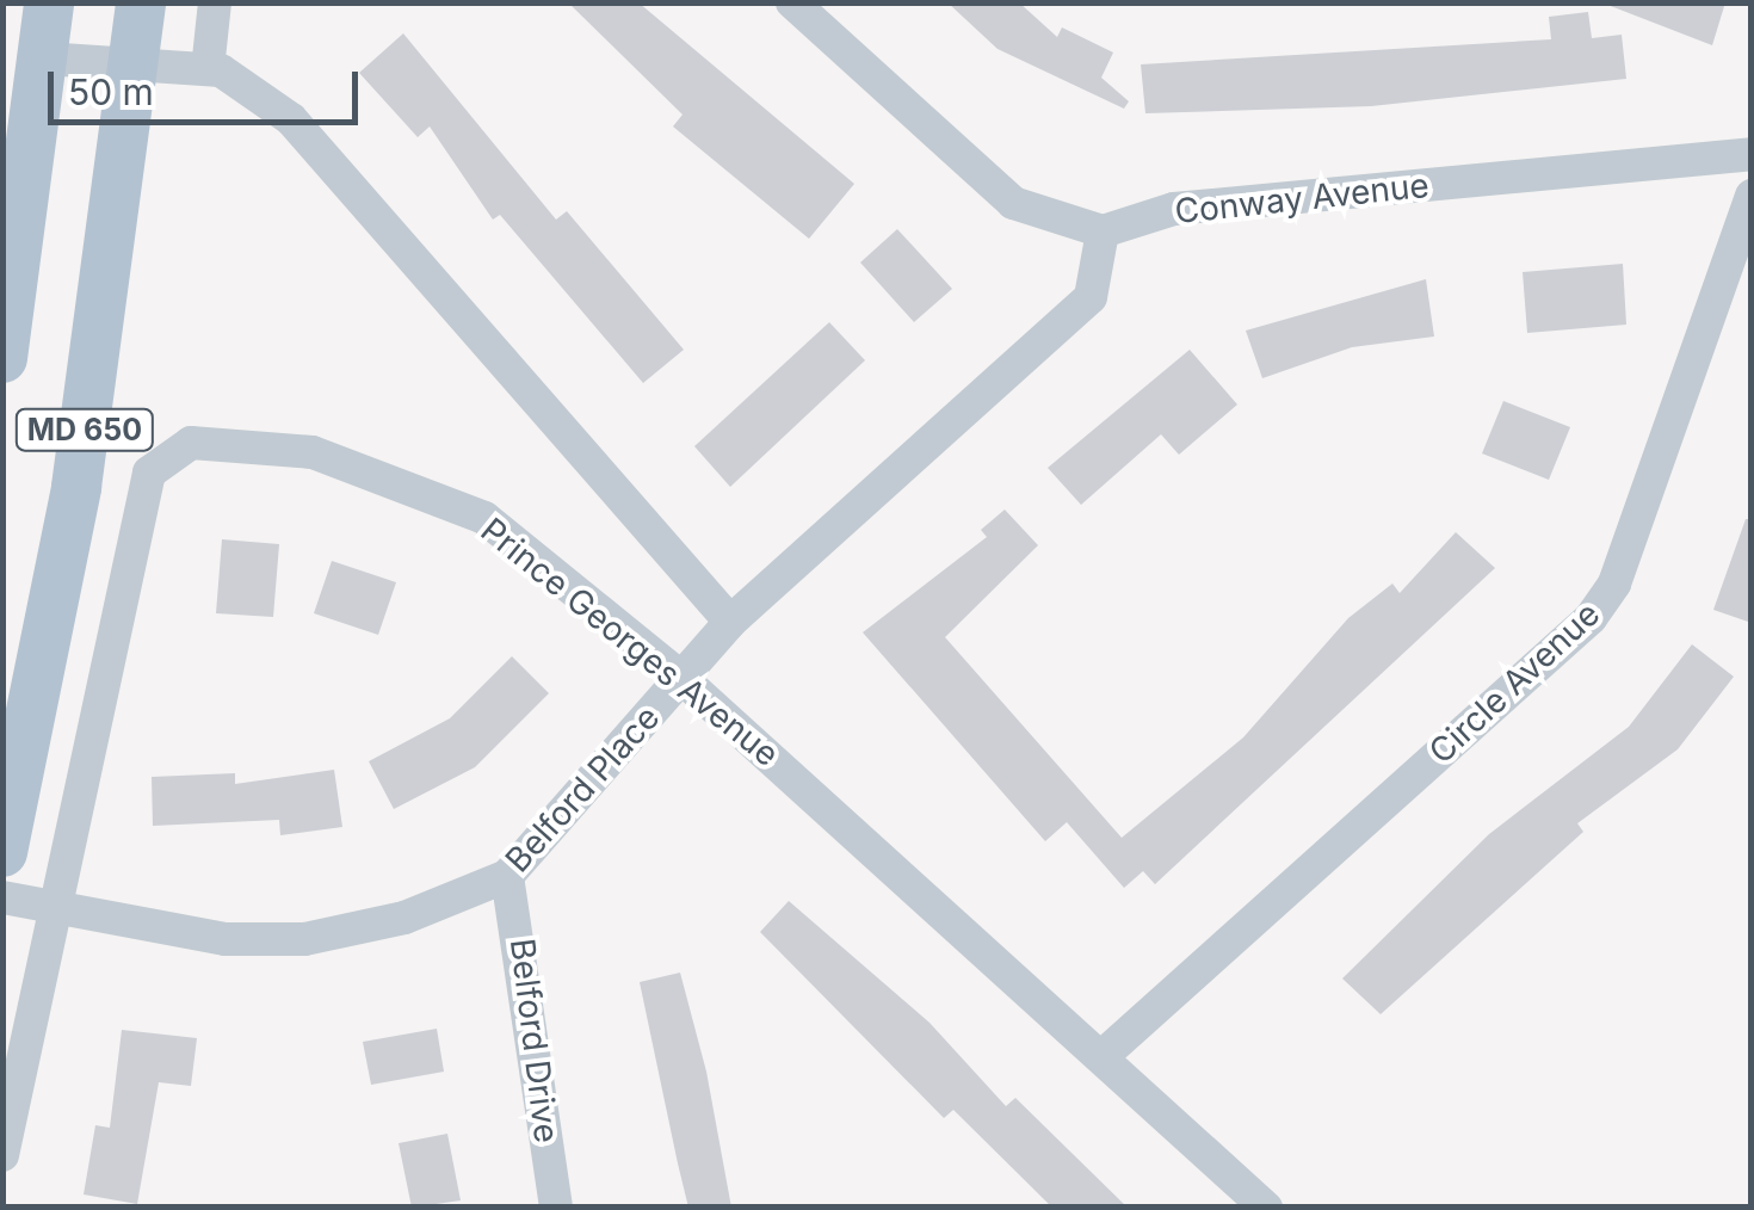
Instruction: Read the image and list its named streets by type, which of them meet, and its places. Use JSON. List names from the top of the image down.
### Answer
{
  "streets": {
    "main road": ["MD 650"],
    "street": [
      "Conway Avenue",
      "Prince Georges Avenue",
      "Circle Avenue",
      "Belford Place",
      "Belford Drive"
    ]
  },
  "crossings": [
    ["Conway Avenue", "Belford Place"],
    ["Prince Georges Avenue", "Circle Avenue"],
    ["Prince Georges Avenue", "Belford Place"],
    ["Belford Place", "Belford Drive"]
  ],
  "scale_bar": "50 m"
}
